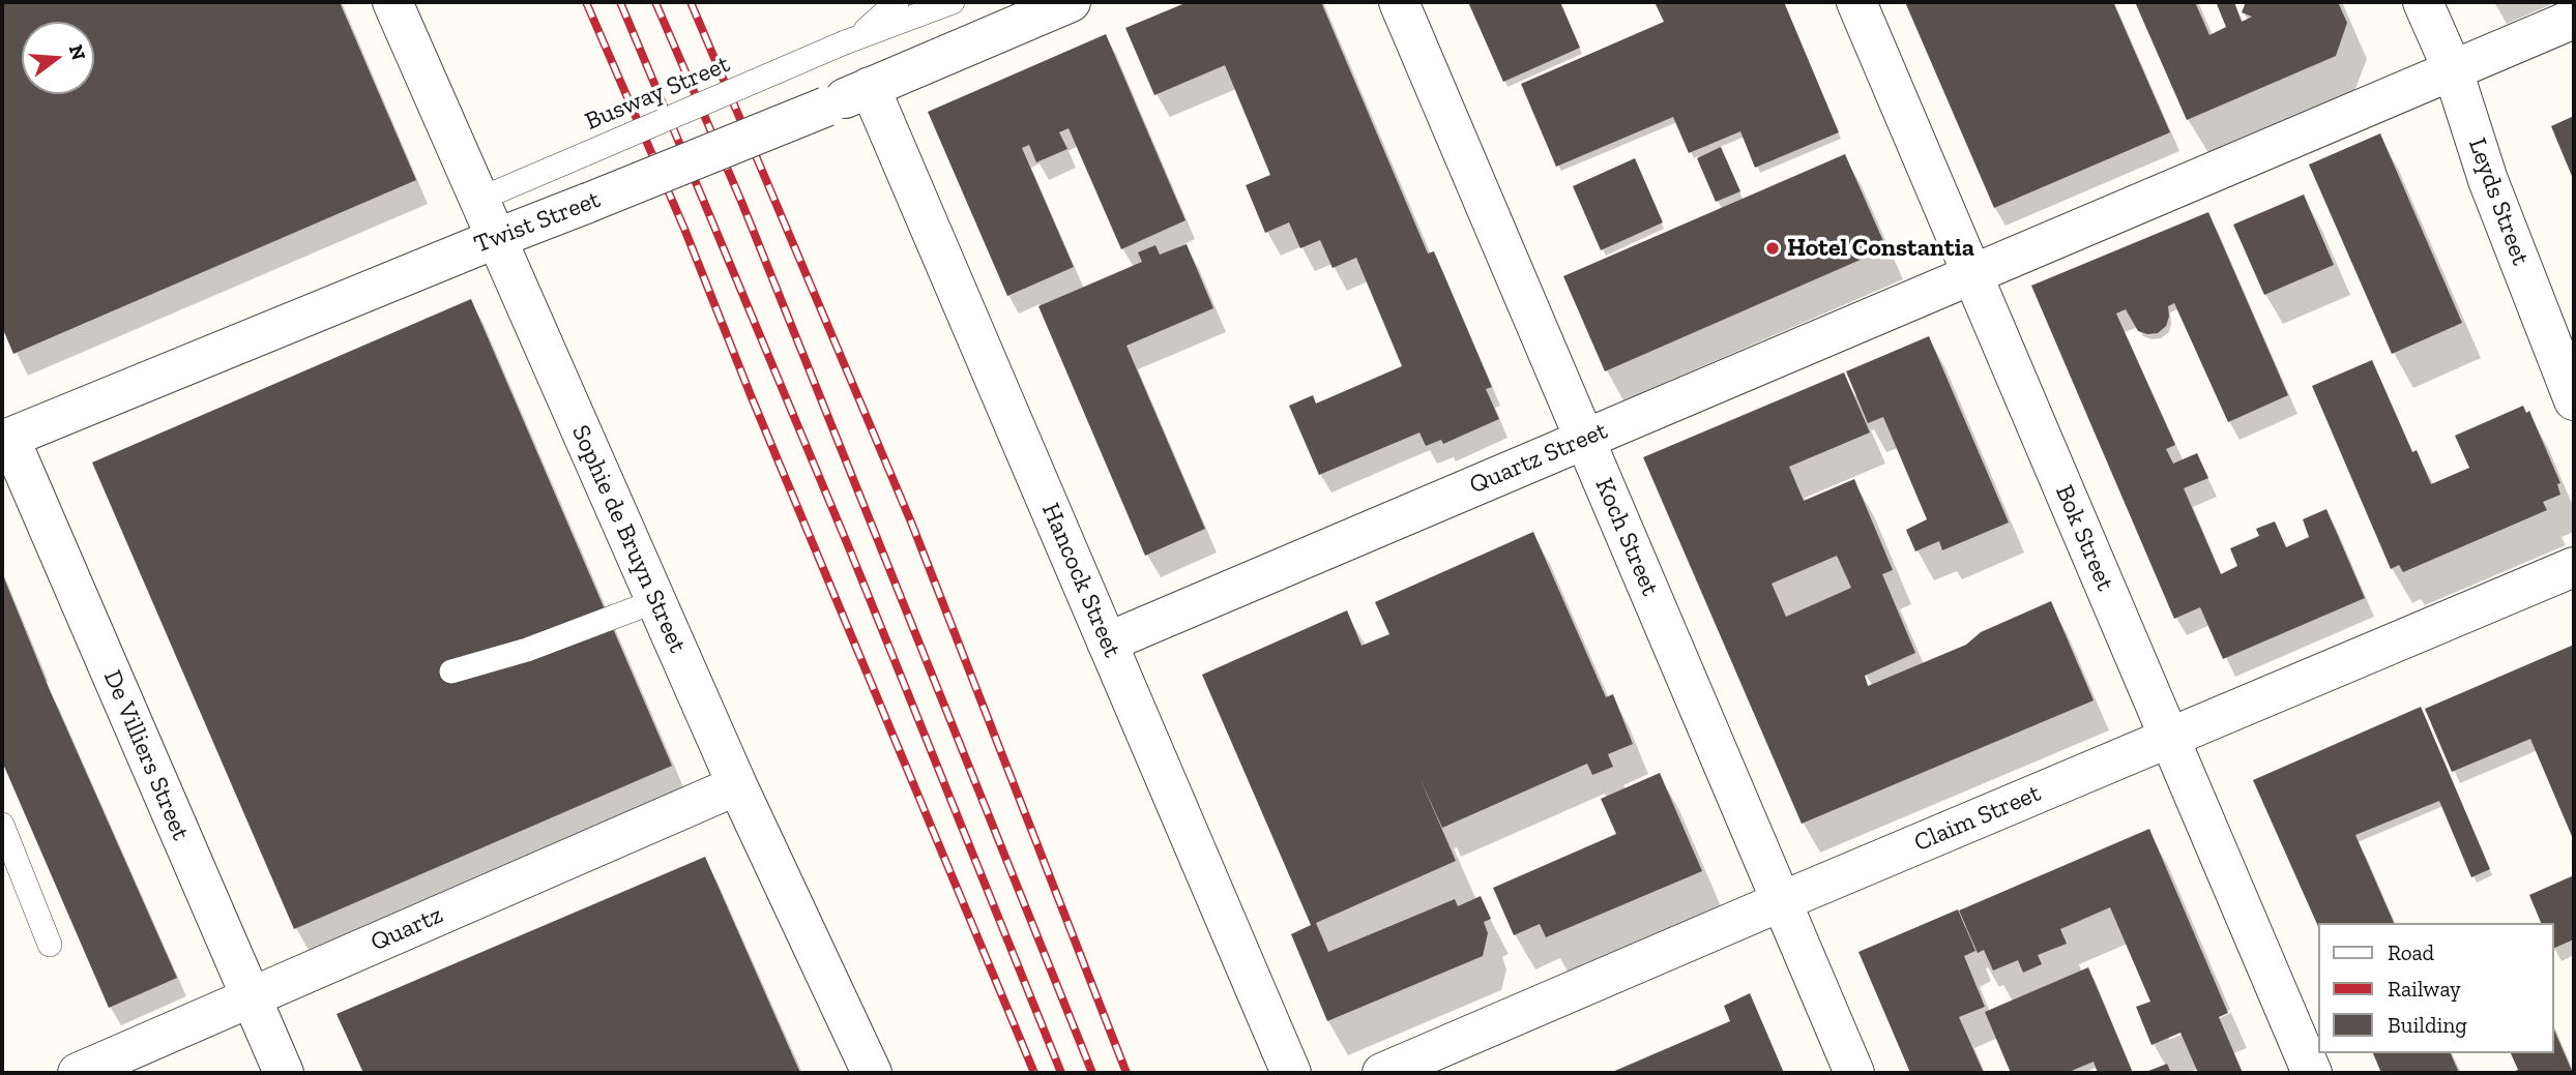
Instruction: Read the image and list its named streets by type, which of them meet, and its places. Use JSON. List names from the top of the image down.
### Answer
{
  "streets": {
    "street": [
      "Leyds Street",
      "Twist Street",
      "Quartz Street",
      "Koch Street",
      "Bok Street",
      "Sophie de Bruyn Street",
      "Hancock Street",
      "De Villiers Street",
      "Claim Street",
      "Quartz"
    ],
    "lane": ["Busway Street"]
  },
  "crossings": [
    ["Busway Street", "Sophie de Bruyn Street"],
    ["Leyds Street", "Quartz Street"],
    ["Twist Street", "Sophie de Bruyn Street"],
    ["Twist Street", "Hancock Street"],
    ["Twist Street", "De Villiers Street"],
    ["Quartz Street", "Koch Street"],
    ["Quartz Street", "Bok Street"],
    ["Quartz Street", "Hancock Street"],
    ["Koch Street", "Claim Street"],
    ["Bok Street", "Claim Street"],
    ["Sophie de Bruyn Street", "Quartz"],
    ["De Villiers Street", "Quartz"]
  ],
  "places": ["Hotel Constantia"],
  "legend": ["Road", "Railway", "Building"],
  "north": "right"
}
